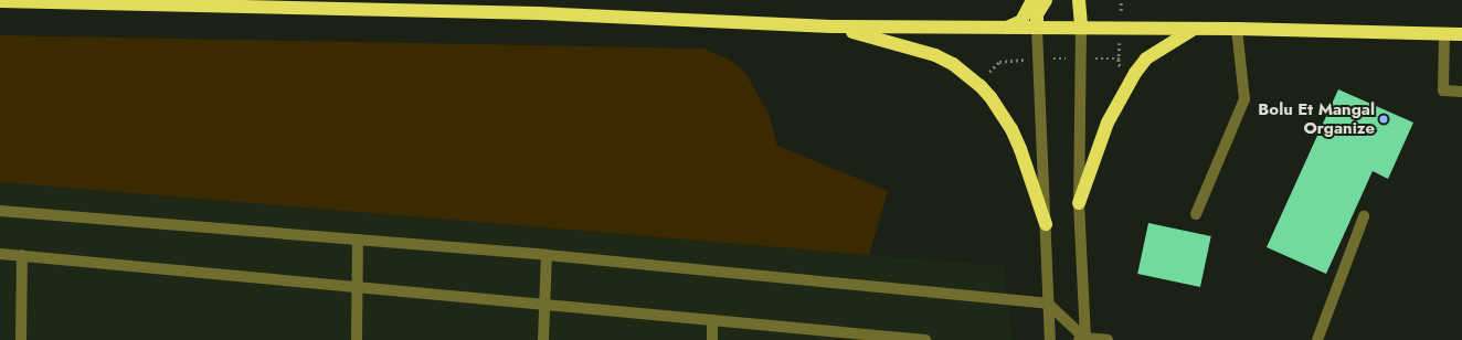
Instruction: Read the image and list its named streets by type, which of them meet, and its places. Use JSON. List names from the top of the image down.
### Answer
{
  "places": ["Bolu Et Mangal Organize"]
}
